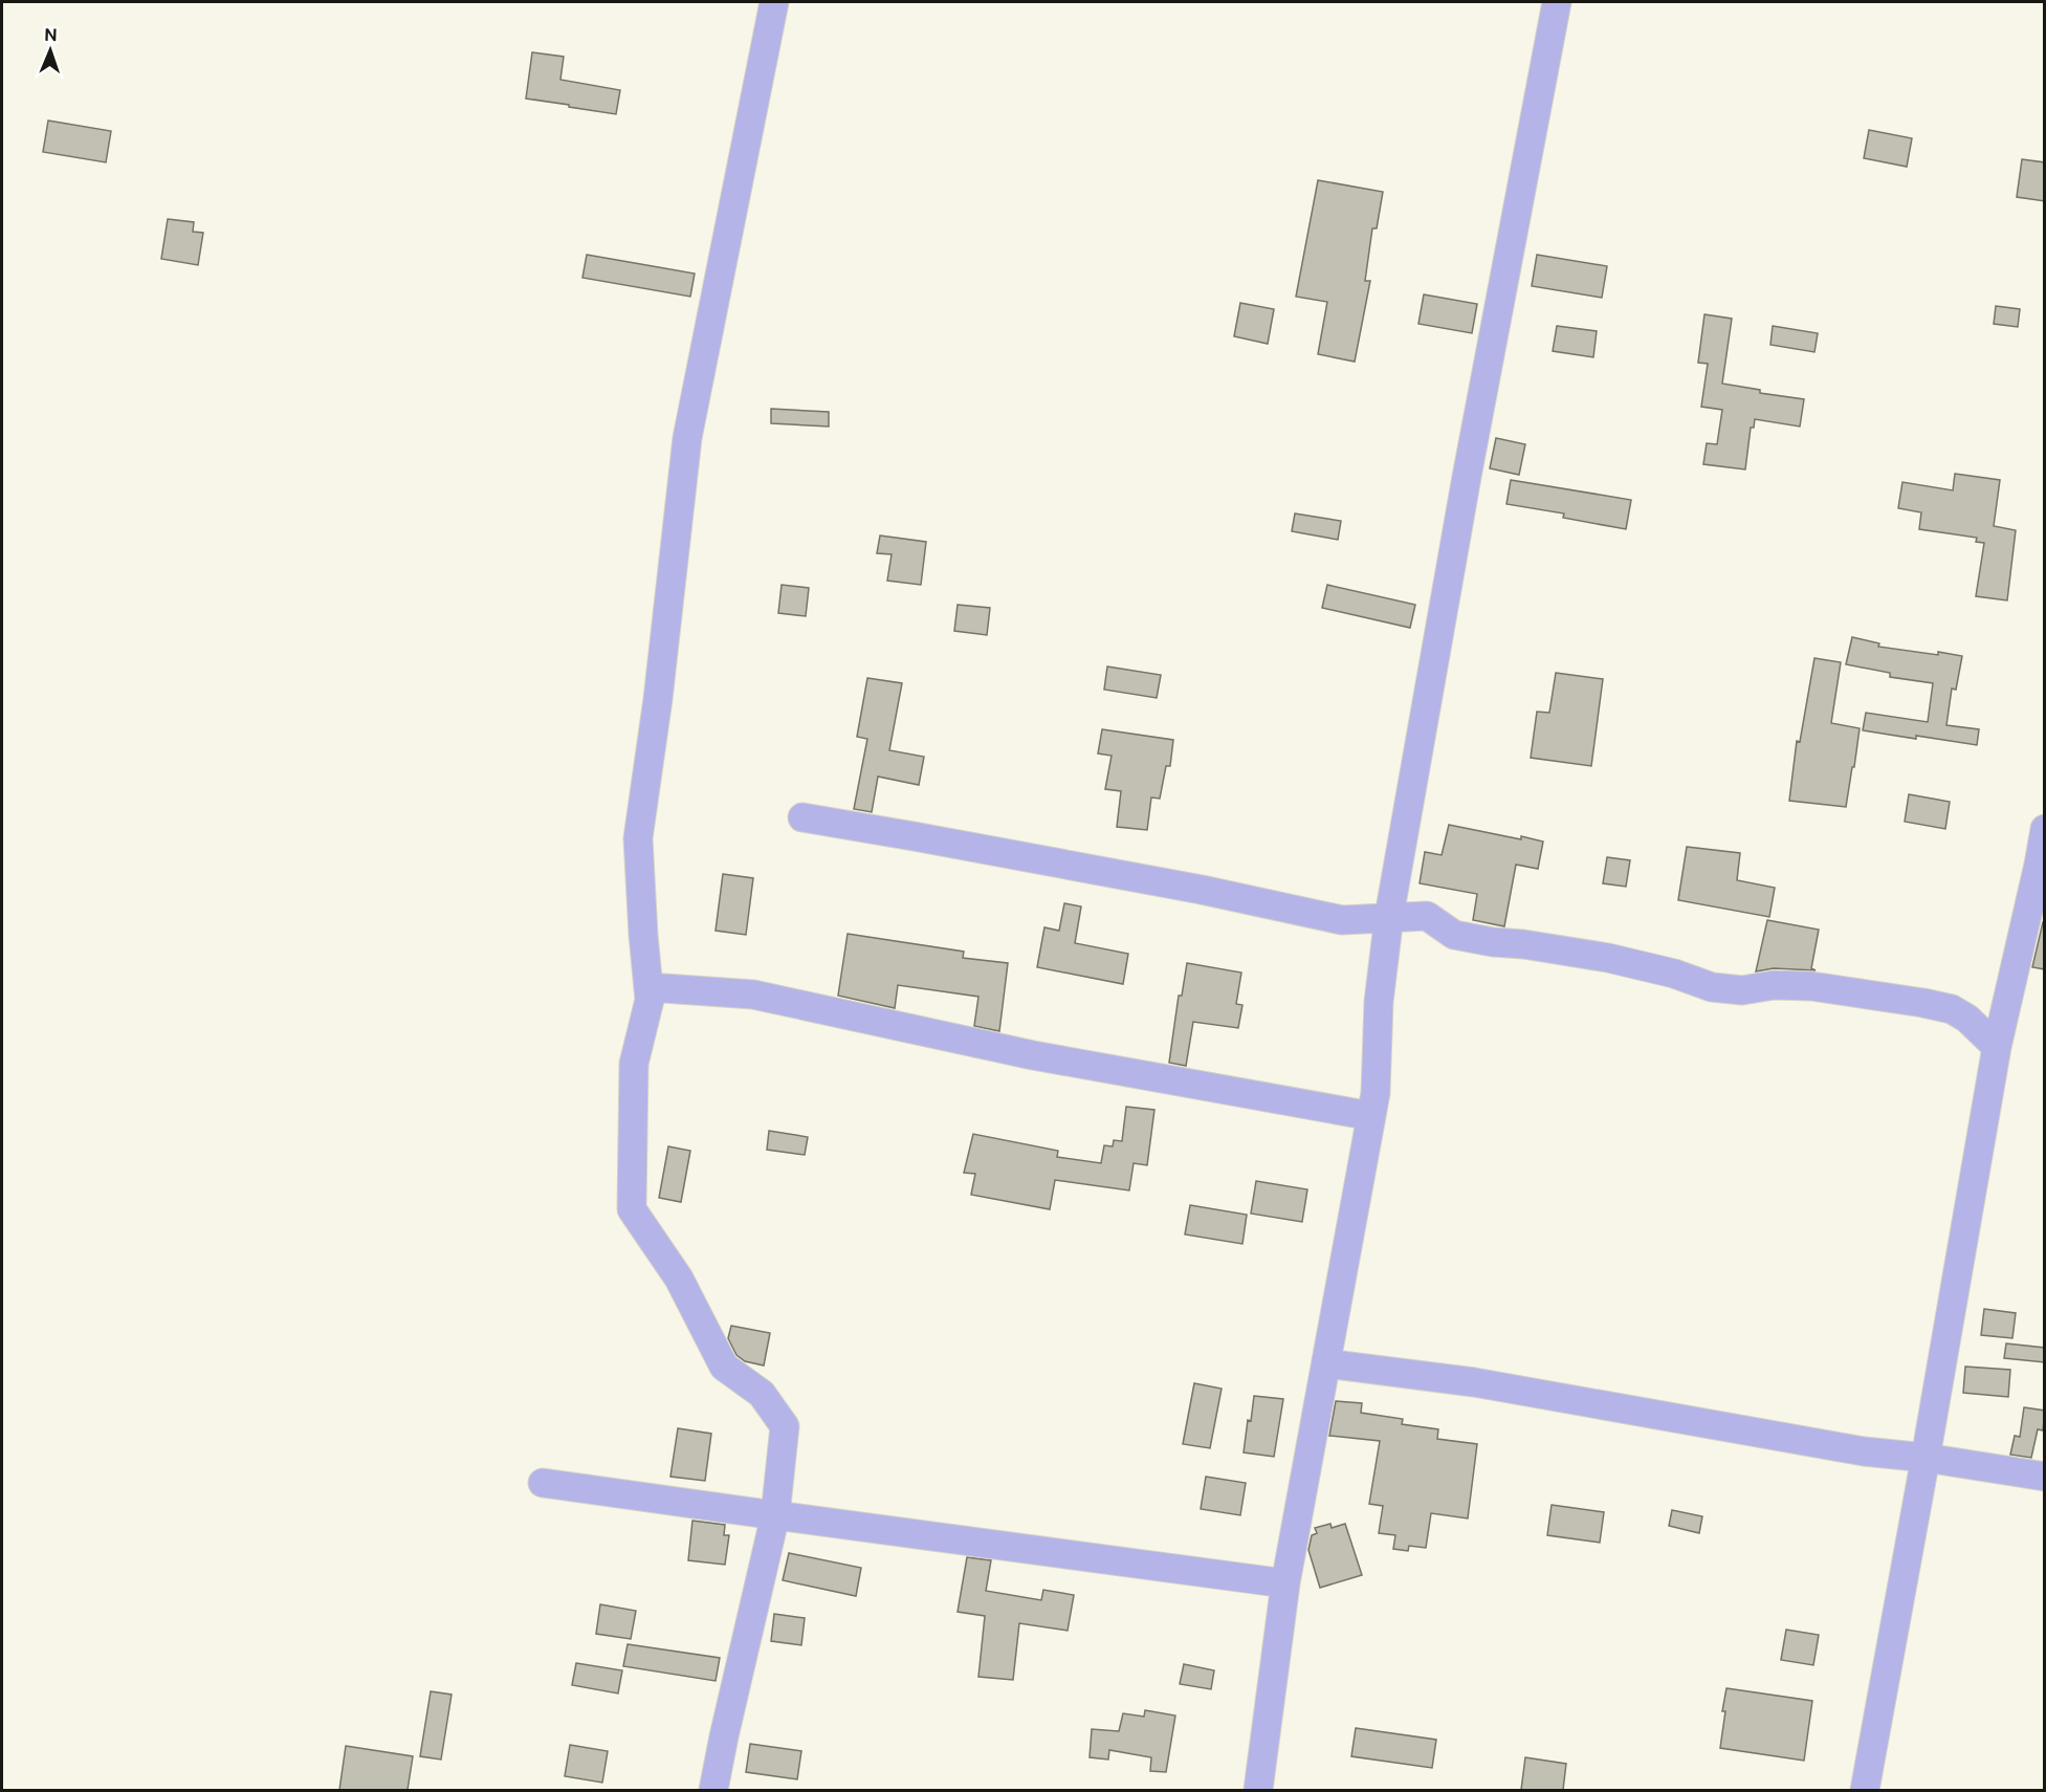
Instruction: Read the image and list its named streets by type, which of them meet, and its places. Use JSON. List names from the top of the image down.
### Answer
{
  "north": "top"
}
